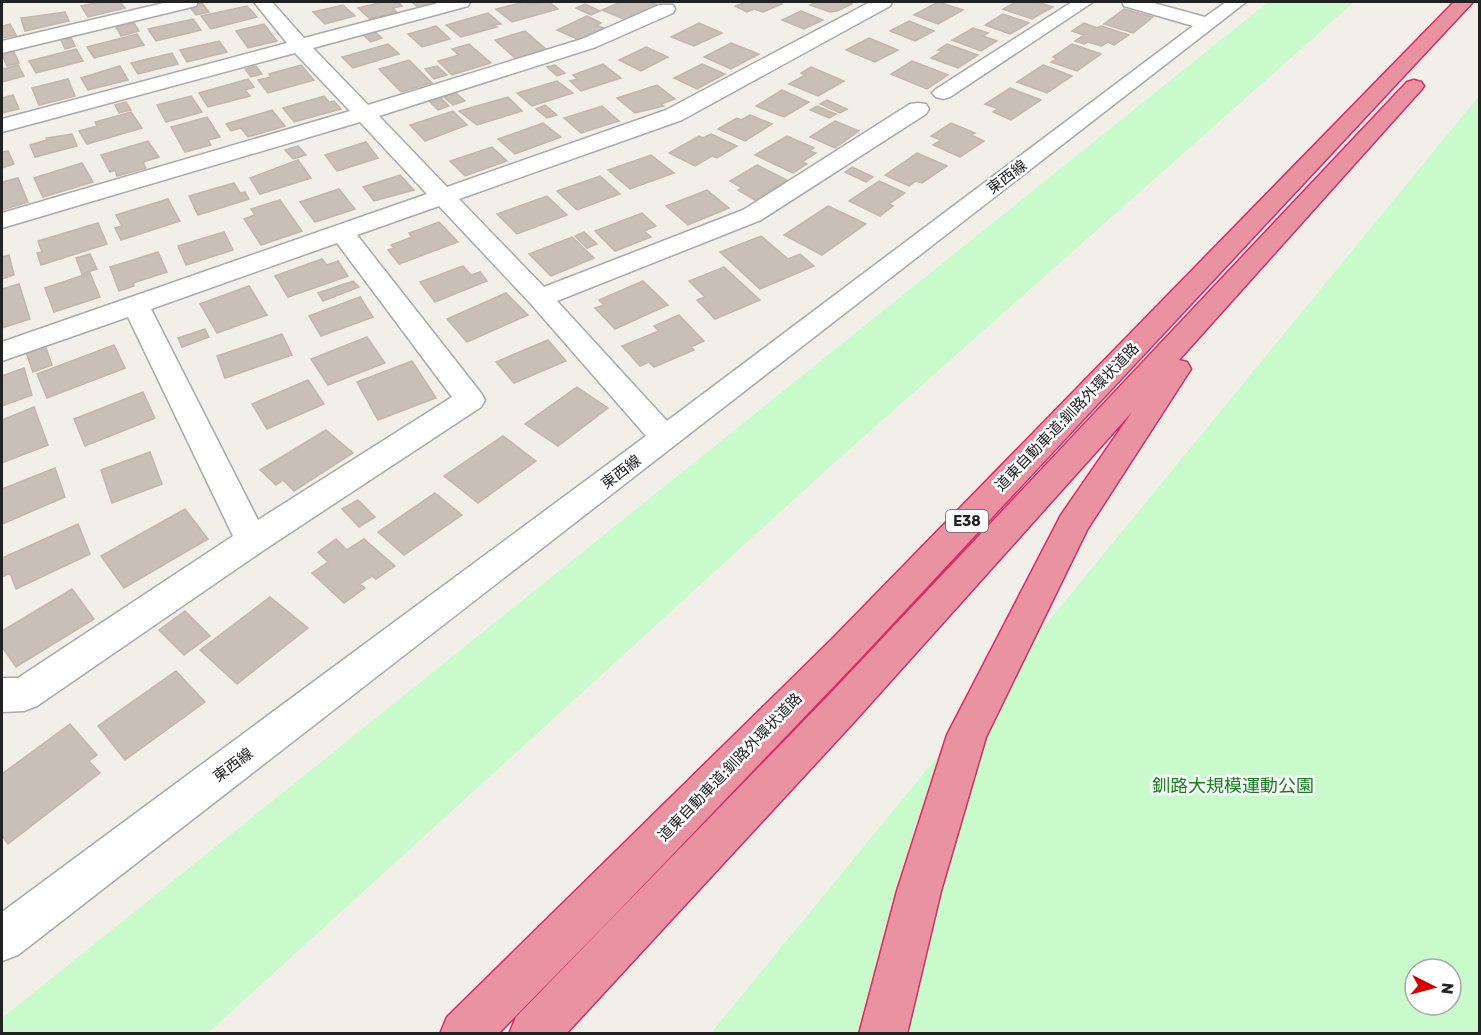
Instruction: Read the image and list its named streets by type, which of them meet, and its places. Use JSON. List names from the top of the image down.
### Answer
{
  "streets": {
    "highway": ["道東自動車道;釧路外環状道路", "E38"],
    "street": ["東西線"]
  },
  "parks": ["釧路大規模運動公園"],
  "north": "right"
}
